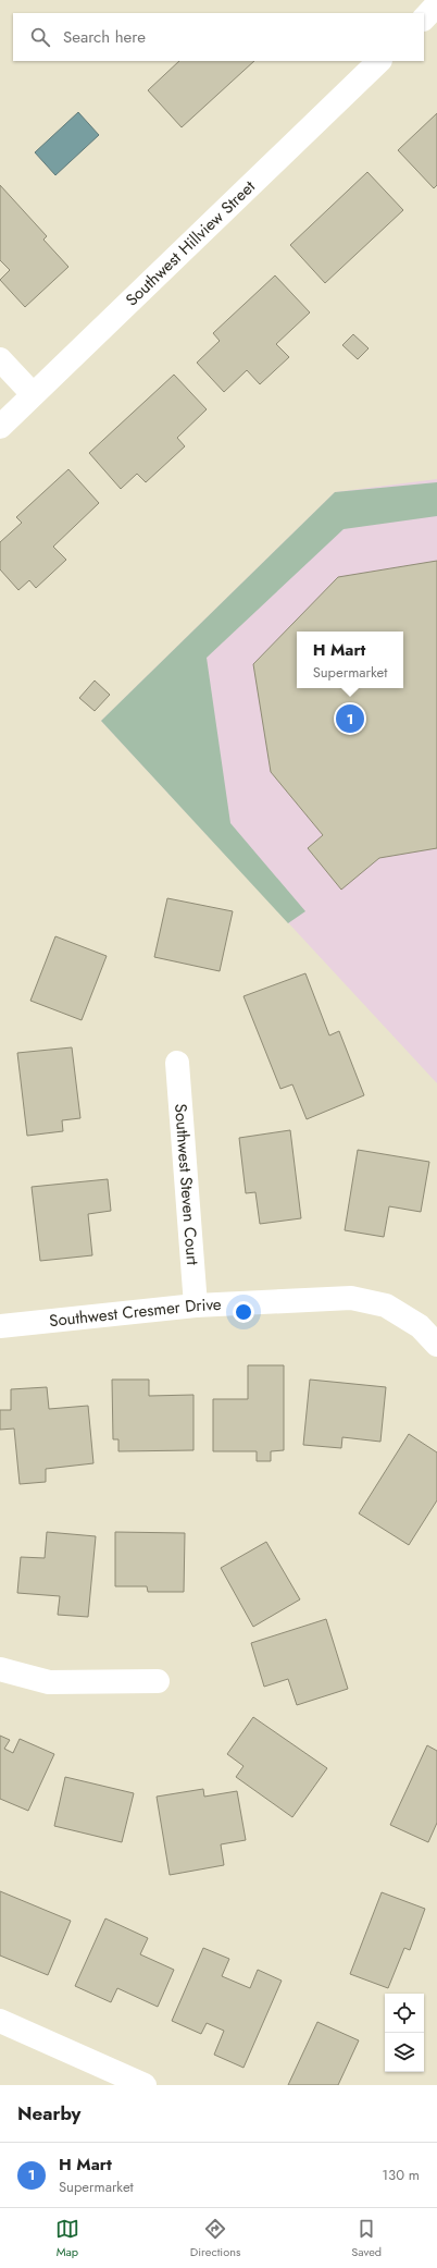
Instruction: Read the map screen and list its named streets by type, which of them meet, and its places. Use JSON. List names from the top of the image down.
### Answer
{
  "streets": {
    "street": ["Southwest Hillview Street", "Southwest Steven Court", "Southwest Cresmer Drive"]
  },
  "crossings": [
    ["Southwest Steven Court", "Southwest Cresmer Drive"]
  ],
  "page": {
    "search": "Search here",
    "popup": ["H Mart", "Supermarket"],
    "pins": "1",
    "heading": "Nearby",
    "list": [
      {
        "mark": "1",
        "name": "H Mart",
        "note": "Supermarket",
        "value": "130 m"
      }
    ],
    "nav": ["Map", "Directions", "Saved"]
  }
}
